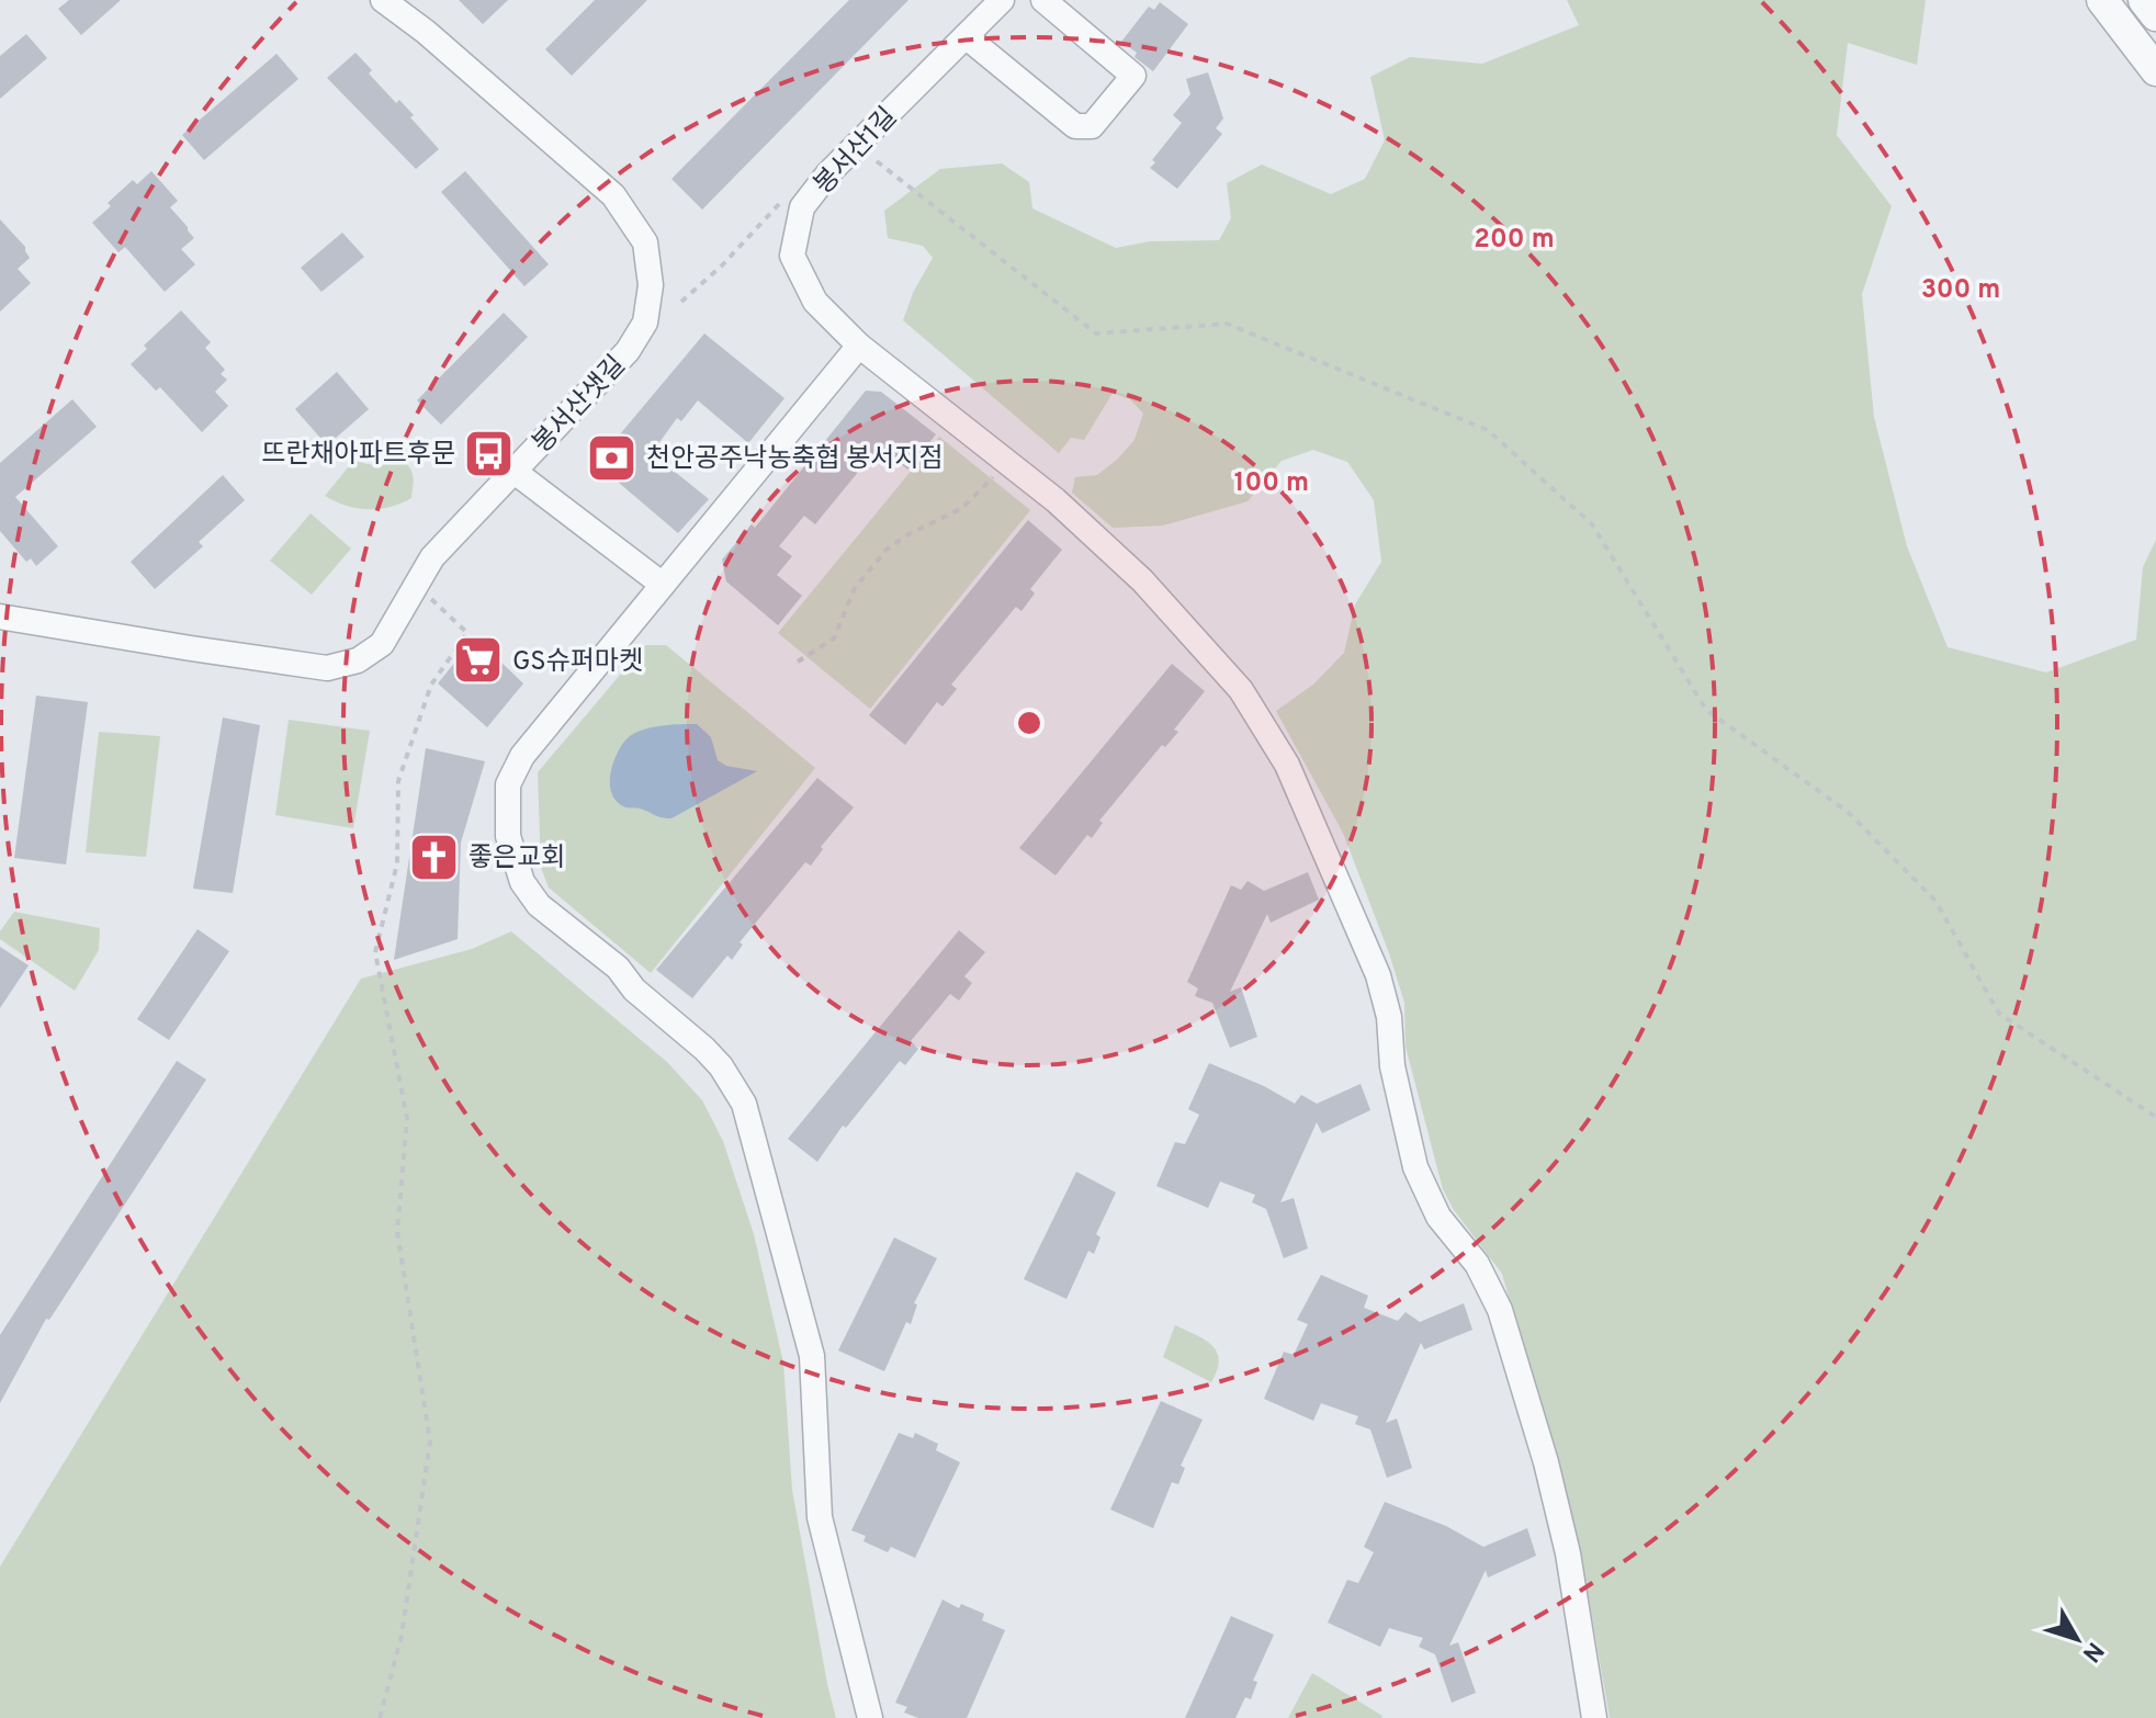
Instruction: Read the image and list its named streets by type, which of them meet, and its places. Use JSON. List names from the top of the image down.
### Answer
{
  "streets": {
    "street": ["봉서산1길", "봉서산샛길"]
  },
  "places": {
    "bus stop": ["뜨란채아파트후문"],
    "bank": ["천안공주낙농축협 봉서지점"],
    "supermarket": ["GS슈퍼마켓"],
    "church": ["좋은교회"]
  },
  "north": "bottom right",
  "rings": ["200 m", "300 m", "100 m"]
}
